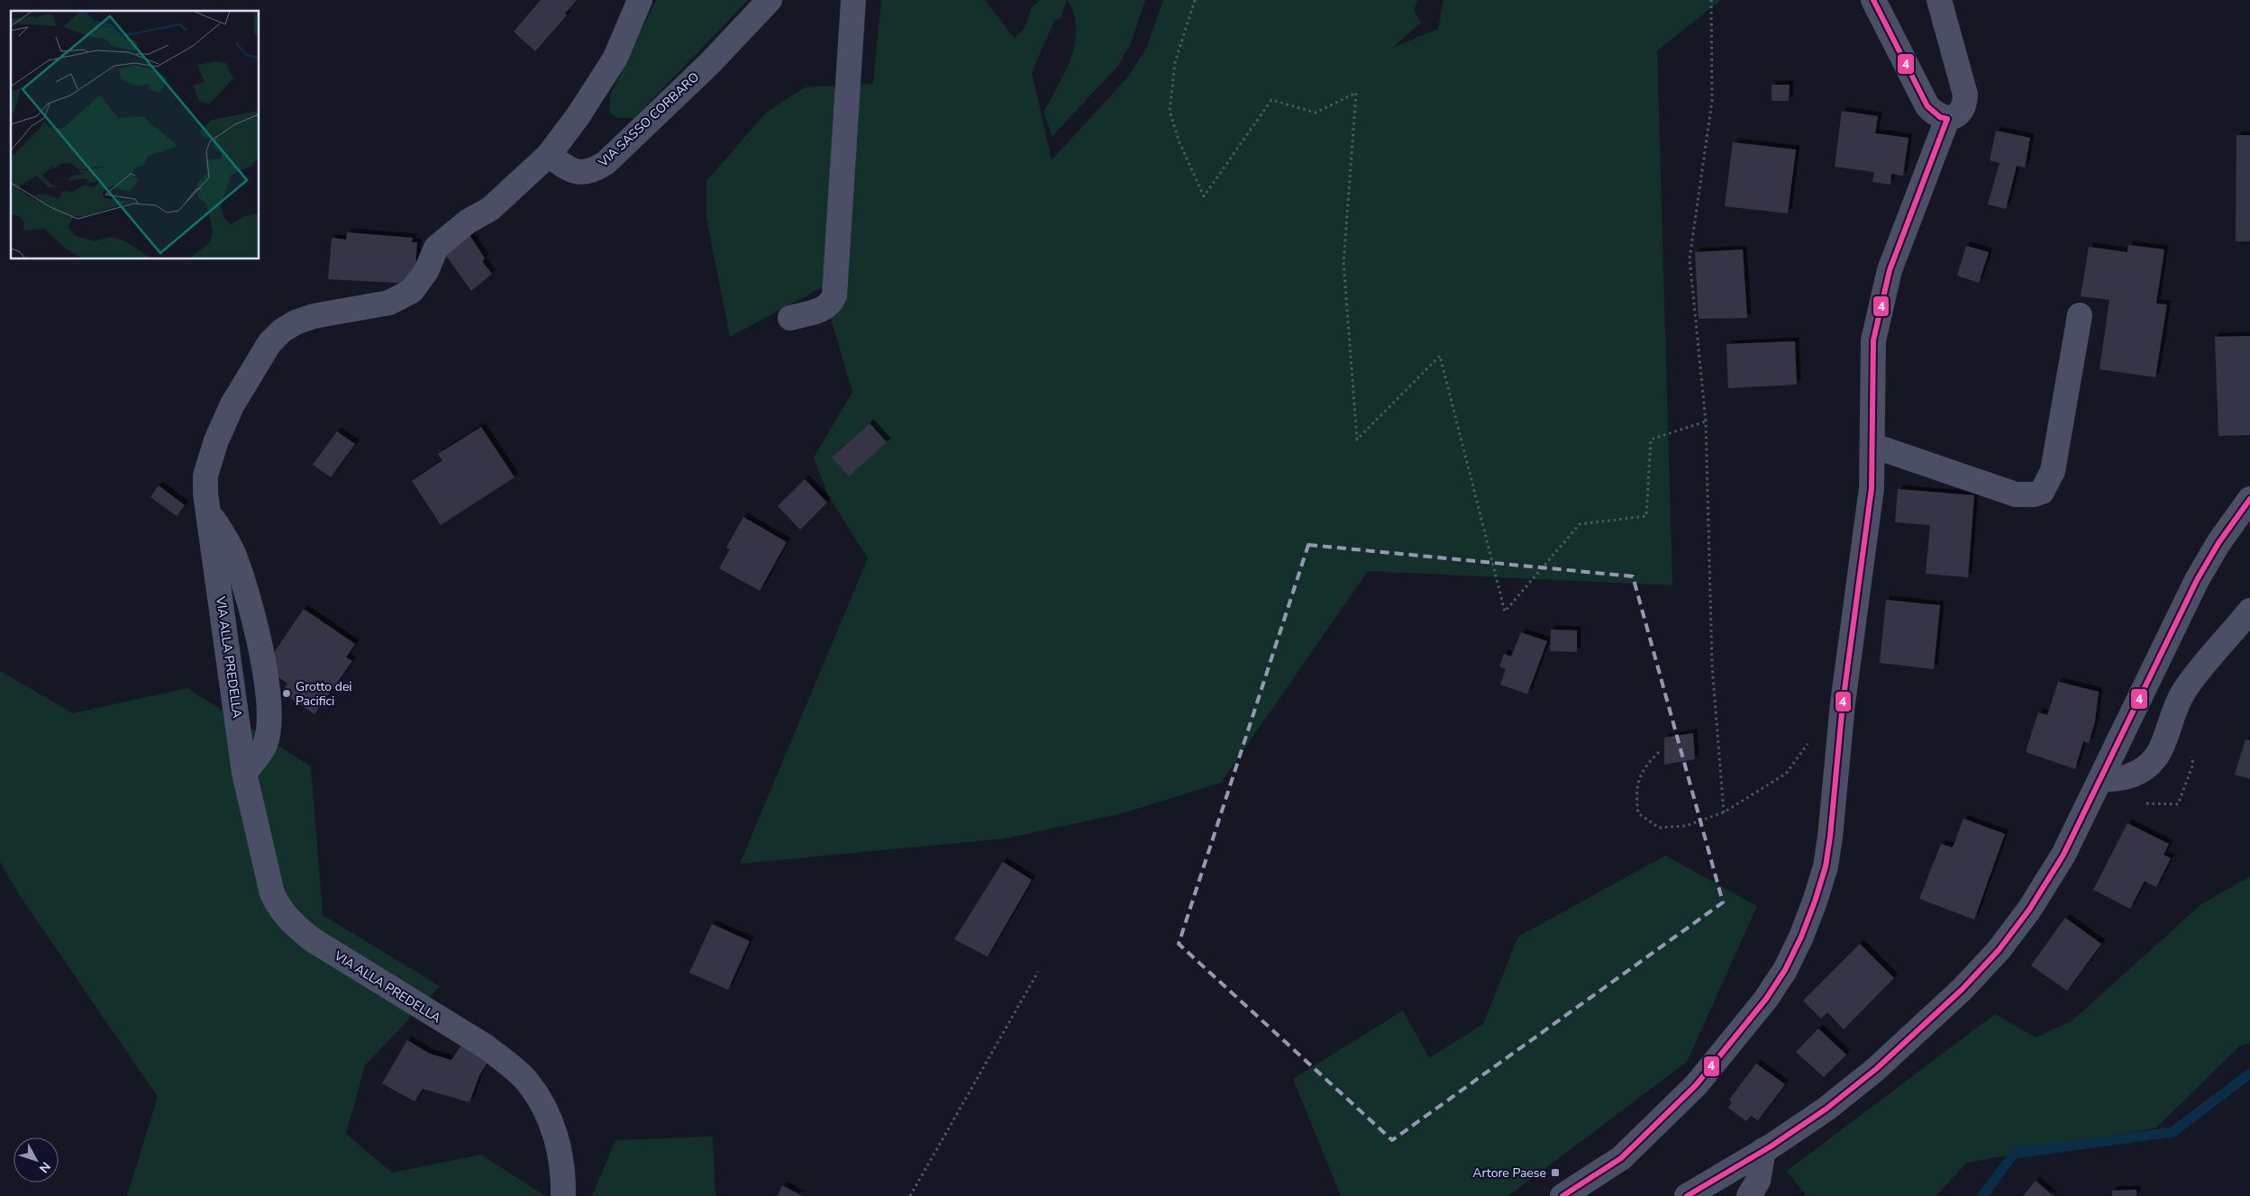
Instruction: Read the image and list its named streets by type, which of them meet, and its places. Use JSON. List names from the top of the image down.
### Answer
{
  "streets": {
    "street": ["VIA SASSO CORBARO", "VIA ALLA PREDELLA"]
  },
  "crossings": [
    ["VIA SASSO CORBARO", "VIA ALLA PREDELLA"]
  ],
  "places": {
    "other": ["Grotto dei Pacifici"],
    "transit": ["Artore Paese"]
  },
  "lines": ["transit line 4"],
  "north": "bottom right"
}
